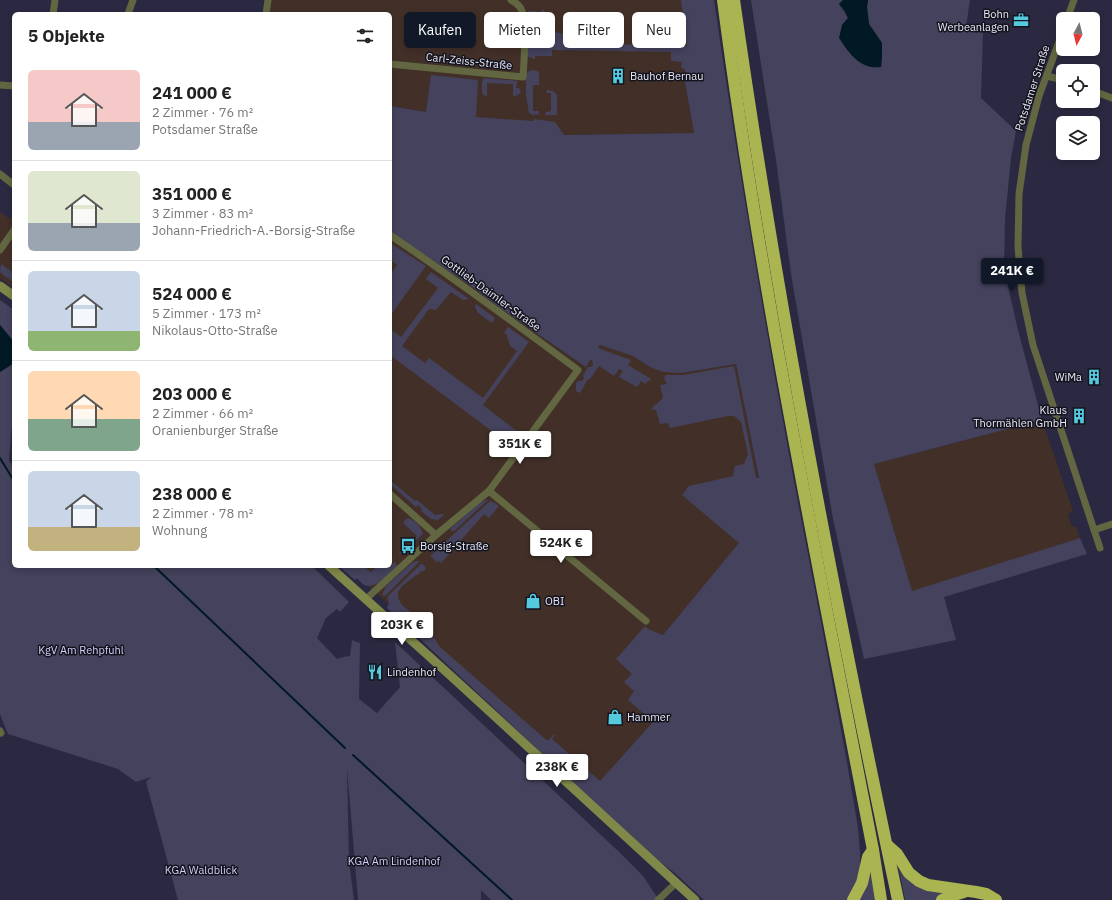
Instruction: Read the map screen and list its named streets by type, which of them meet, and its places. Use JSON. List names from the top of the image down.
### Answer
{
  "streets": {
    "street": ["Carl-Zeiss-Straße", "Potsdamer Straße", "Gottlieb-Daimler-Straße"]
  },
  "parks": ["KgV Am Rehpfuhl", "KGA Am Lindenhof", "KGA Waldblick"],
  "places": {
    "office": ["Bohn Werbeanlagen"],
    "building": ["Bauhof Bernau", "WiMa", "Klaus Thormählen GmbH"],
    "bus stop": ["Borsig-Straße"],
    "shop": ["OBI", "Hammer"],
    "restaurant": ["Lindenhof"]
  },
  "north": "bottom",
  "page": {
    "chip": [
      "Kaufen",
      "Mieten",
      "Filter",
      "Neu"
    ],
    "heading": "5 Objekte",
    "list": [
      {
        "name": "241 000 €",
        "note": "2 Zimmer · 76 m² · Potsdamer Straße"
      },
      {
        "name": "351 000 €",
        "note": "3 Zimmer · 83 m² · Johann-Friedrich-A.-Borsig-Straße"
      },
      {
        "name": "524 000 €",
        "note": "5 Zimmer · 173 m² · Nikolaus-Otto-Straße"
      },
      {
        "name": "203 000 €",
        "note": "2 Zimmer · 66 m² · Oranienburger Straße"
      },
      {
        "name": "238 000 €",
        "note": "2 Zimmer · 78 m² · Wohnung"
      }
    ],
    "price": [
      "241K €",
      "351K €",
      "524K €",
      "203K €",
      "238K €"
    ]
  }
}
